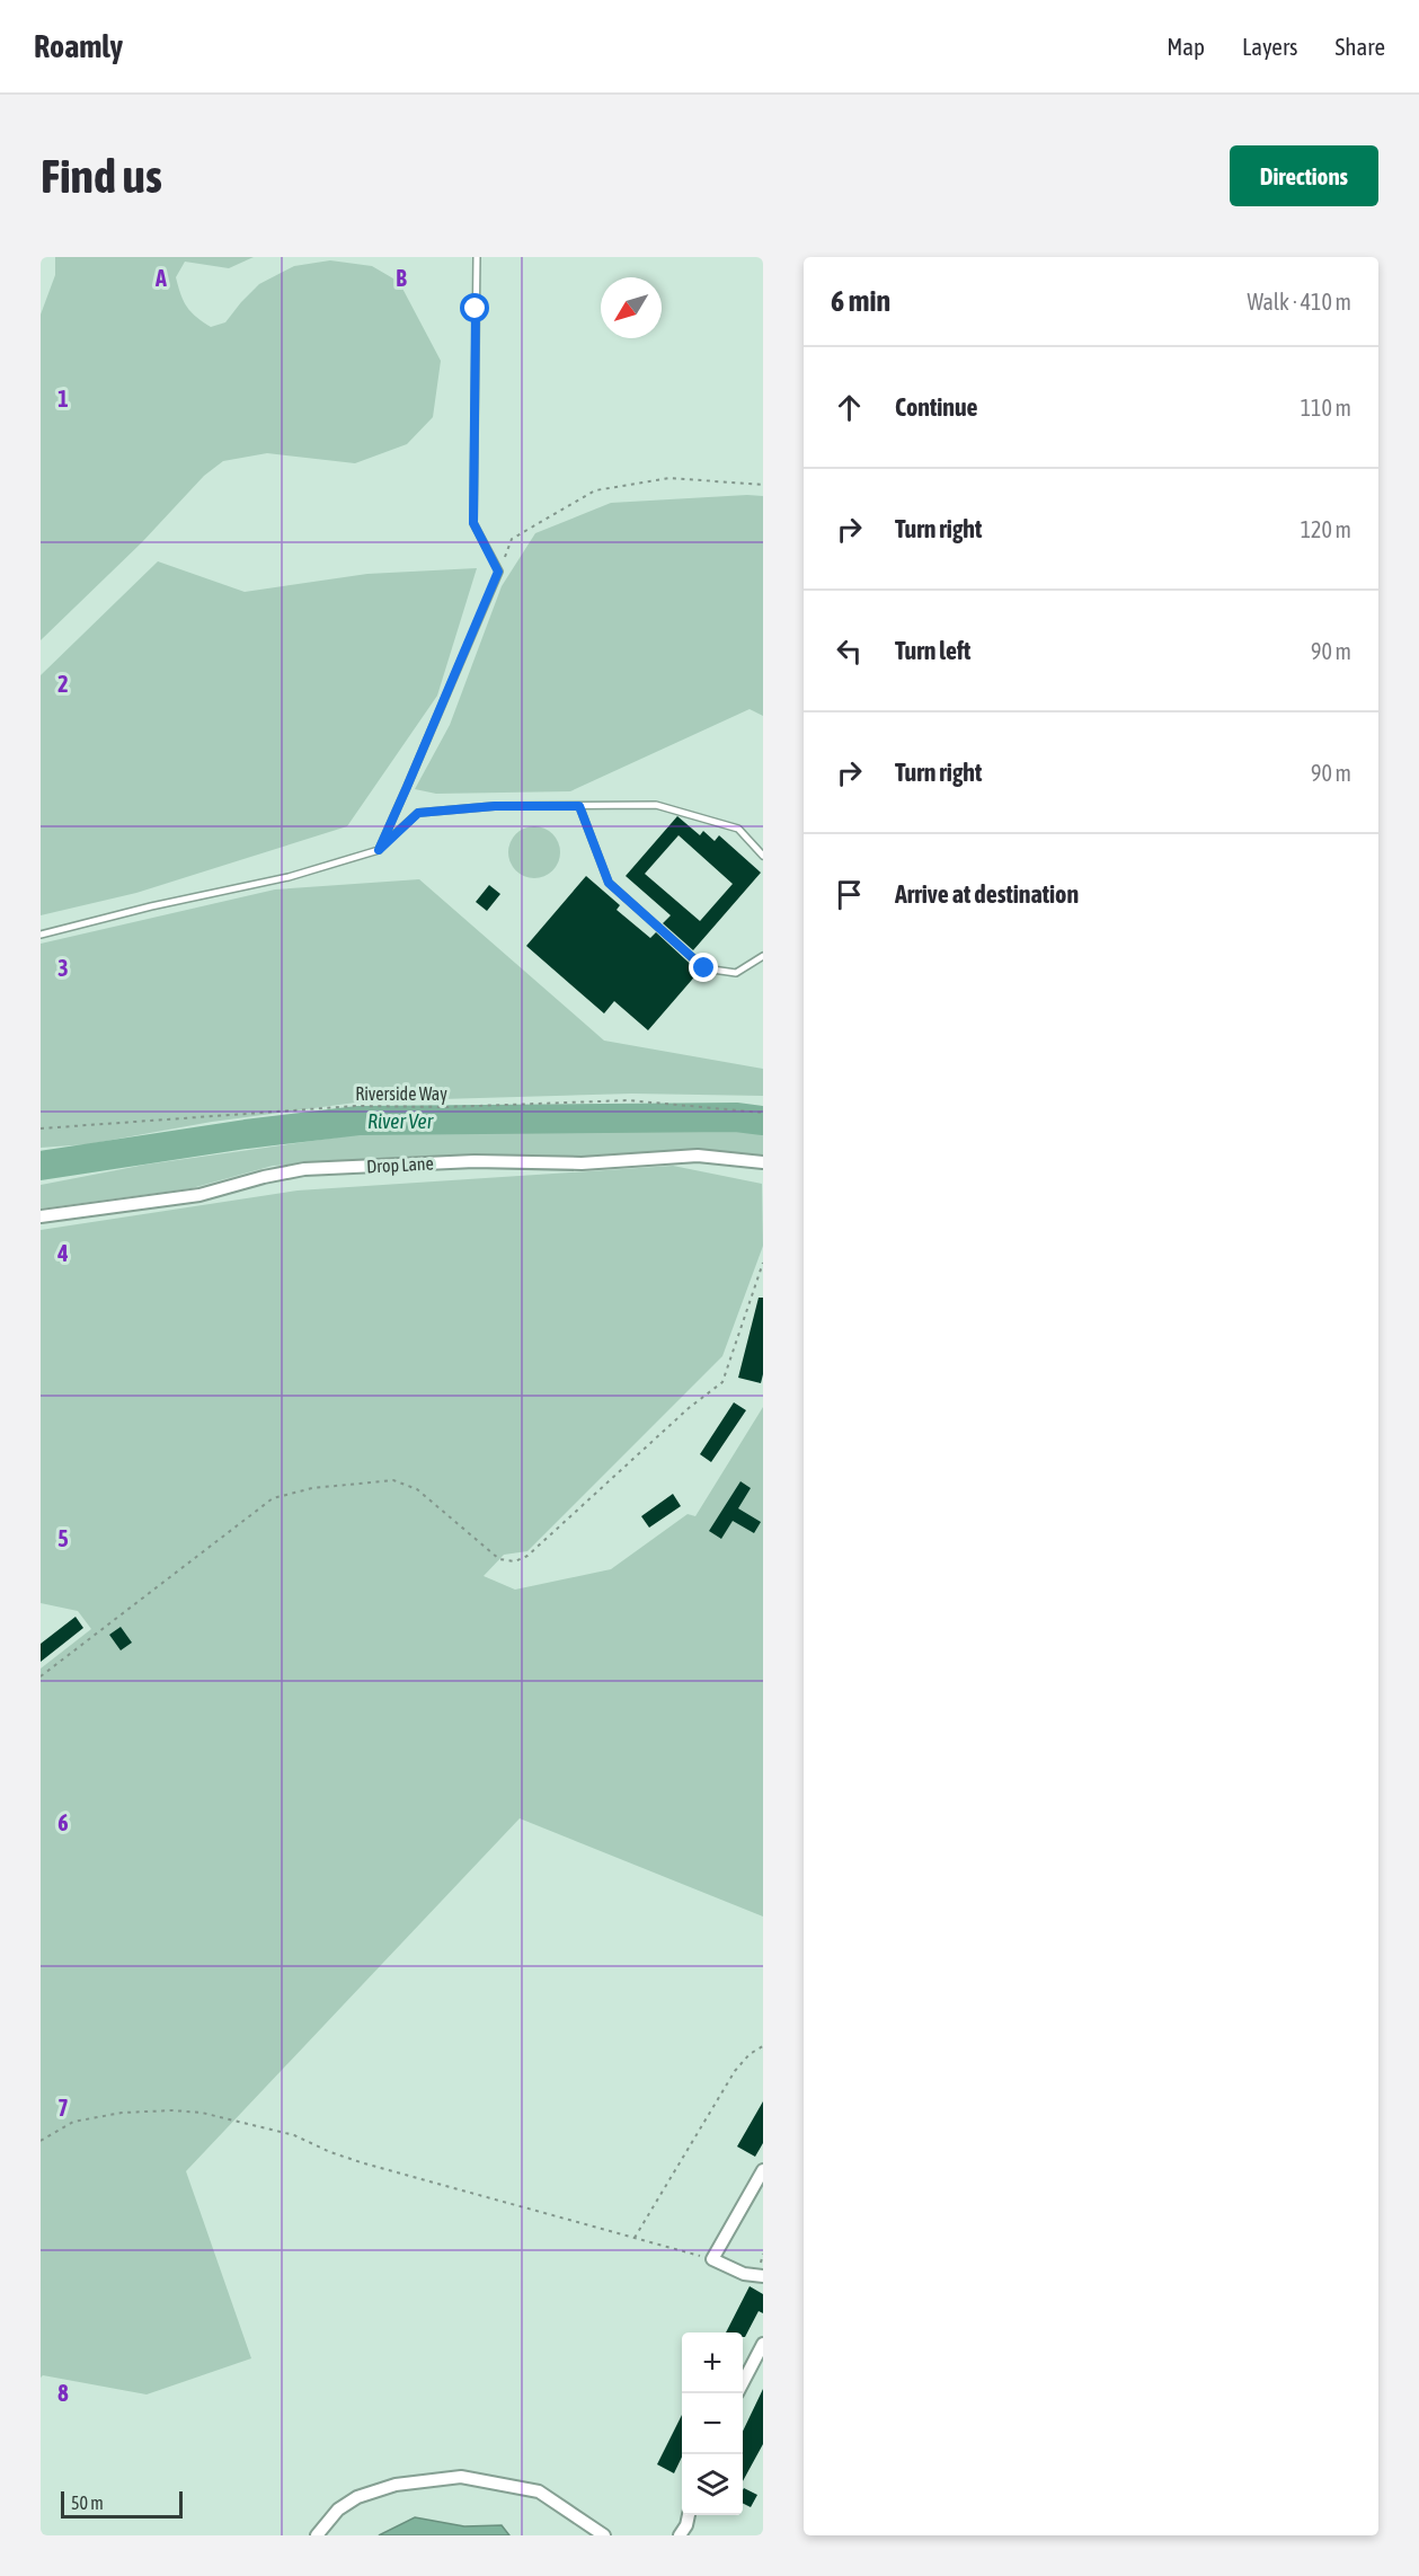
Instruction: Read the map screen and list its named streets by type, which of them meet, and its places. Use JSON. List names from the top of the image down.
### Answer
{
  "streets": {
    "street": ["Drop Lane"],
    "path": ["Riverside Way"]
  },
  "water": ["River Ver"],
  "scale_bar": "50 m",
  "north": "bottom left",
  "page": {
    "header": "Roamly",
    "nav": ["Map", "Layers", "Share"],
    "buttons": "Directions",
    "title": "Find us",
    "heading": ["6 min", "Walk · 410 m"],
    "list": [
      ["Continue", "110 m"],
      ["Turn right", "120 m"],
      ["Turn left", "90 m"],
      ["Turn right", "90 m"],
      "Arrive at destination"
    ],
    "map_buttons": ["+", "−"],
    "scale": "50 m"
  },
  "grid": {
    "columns": ["A", "B"],
    "rows": [
      "1",
      "2",
      "3",
      "4",
      "5",
      "6",
      "7",
      "8"
    ]
  }
}
